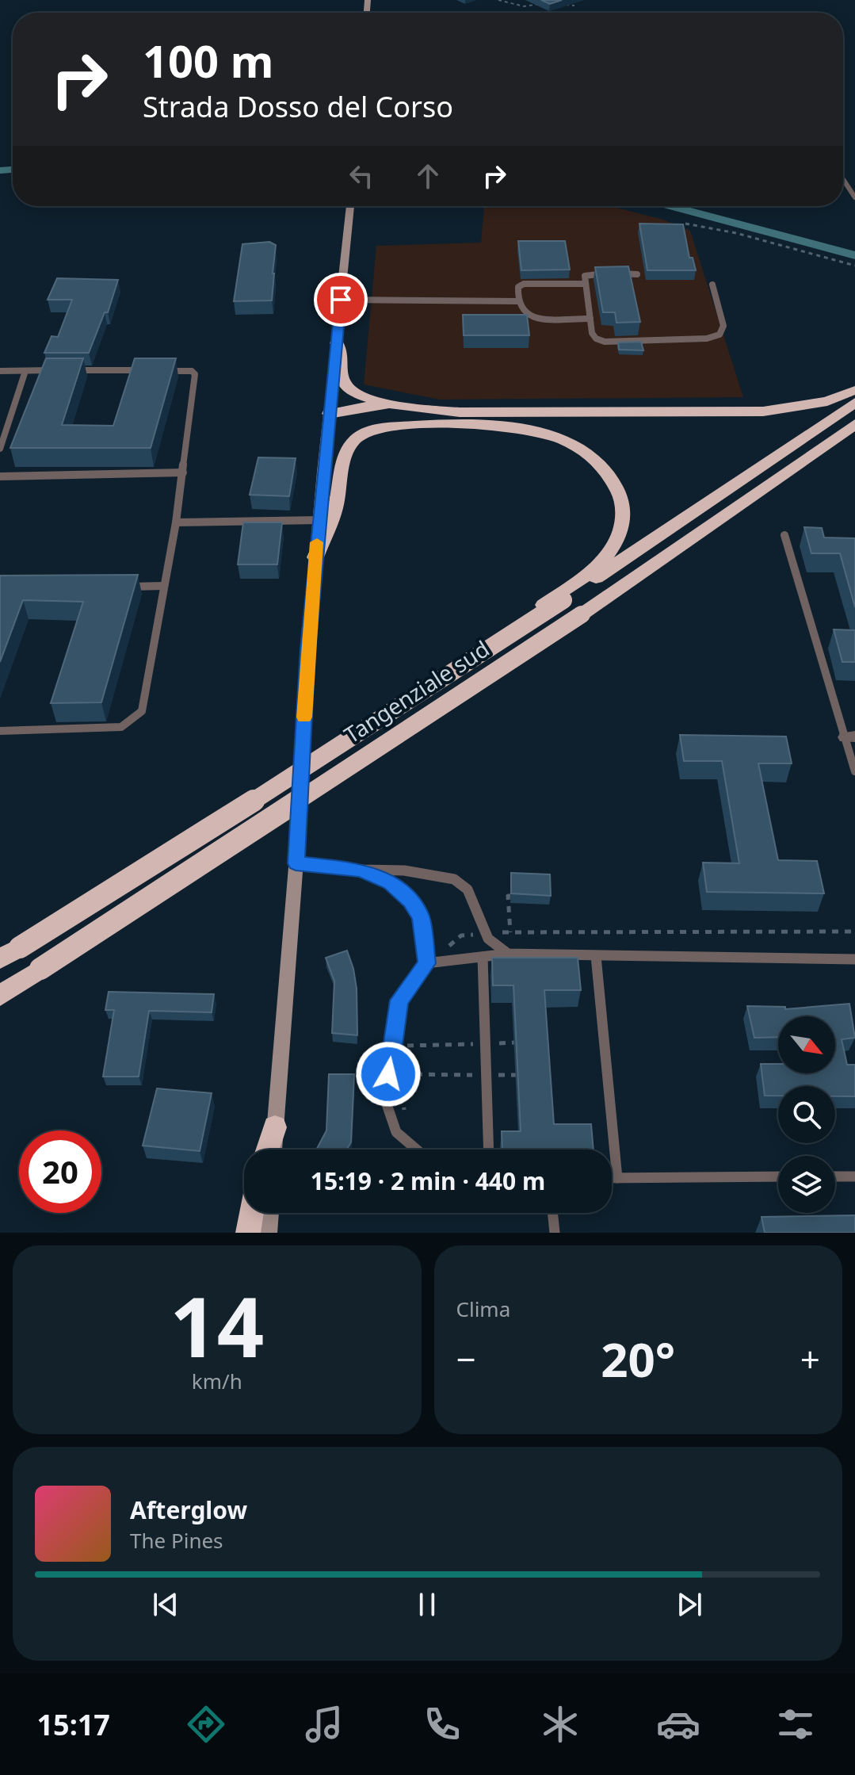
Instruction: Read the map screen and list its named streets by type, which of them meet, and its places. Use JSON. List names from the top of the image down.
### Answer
{
  "streets": {
    "highway": ["Tangenziale sud"]
  },
  "north": "bottom right",
  "page": {
    "turn": ["100 m", "Strada Dosso del Corso"],
    "limit": "20",
    "trip": "15:19 · 2 min · 440 m",
    "tile": [
      ["14", "km/h"],
      "Clima"
    ],
    "heat": ["−", "20°", "+"],
    "song": ["Afterglow", "The Pines"],
    "tabs": "15:17"
  }
}
